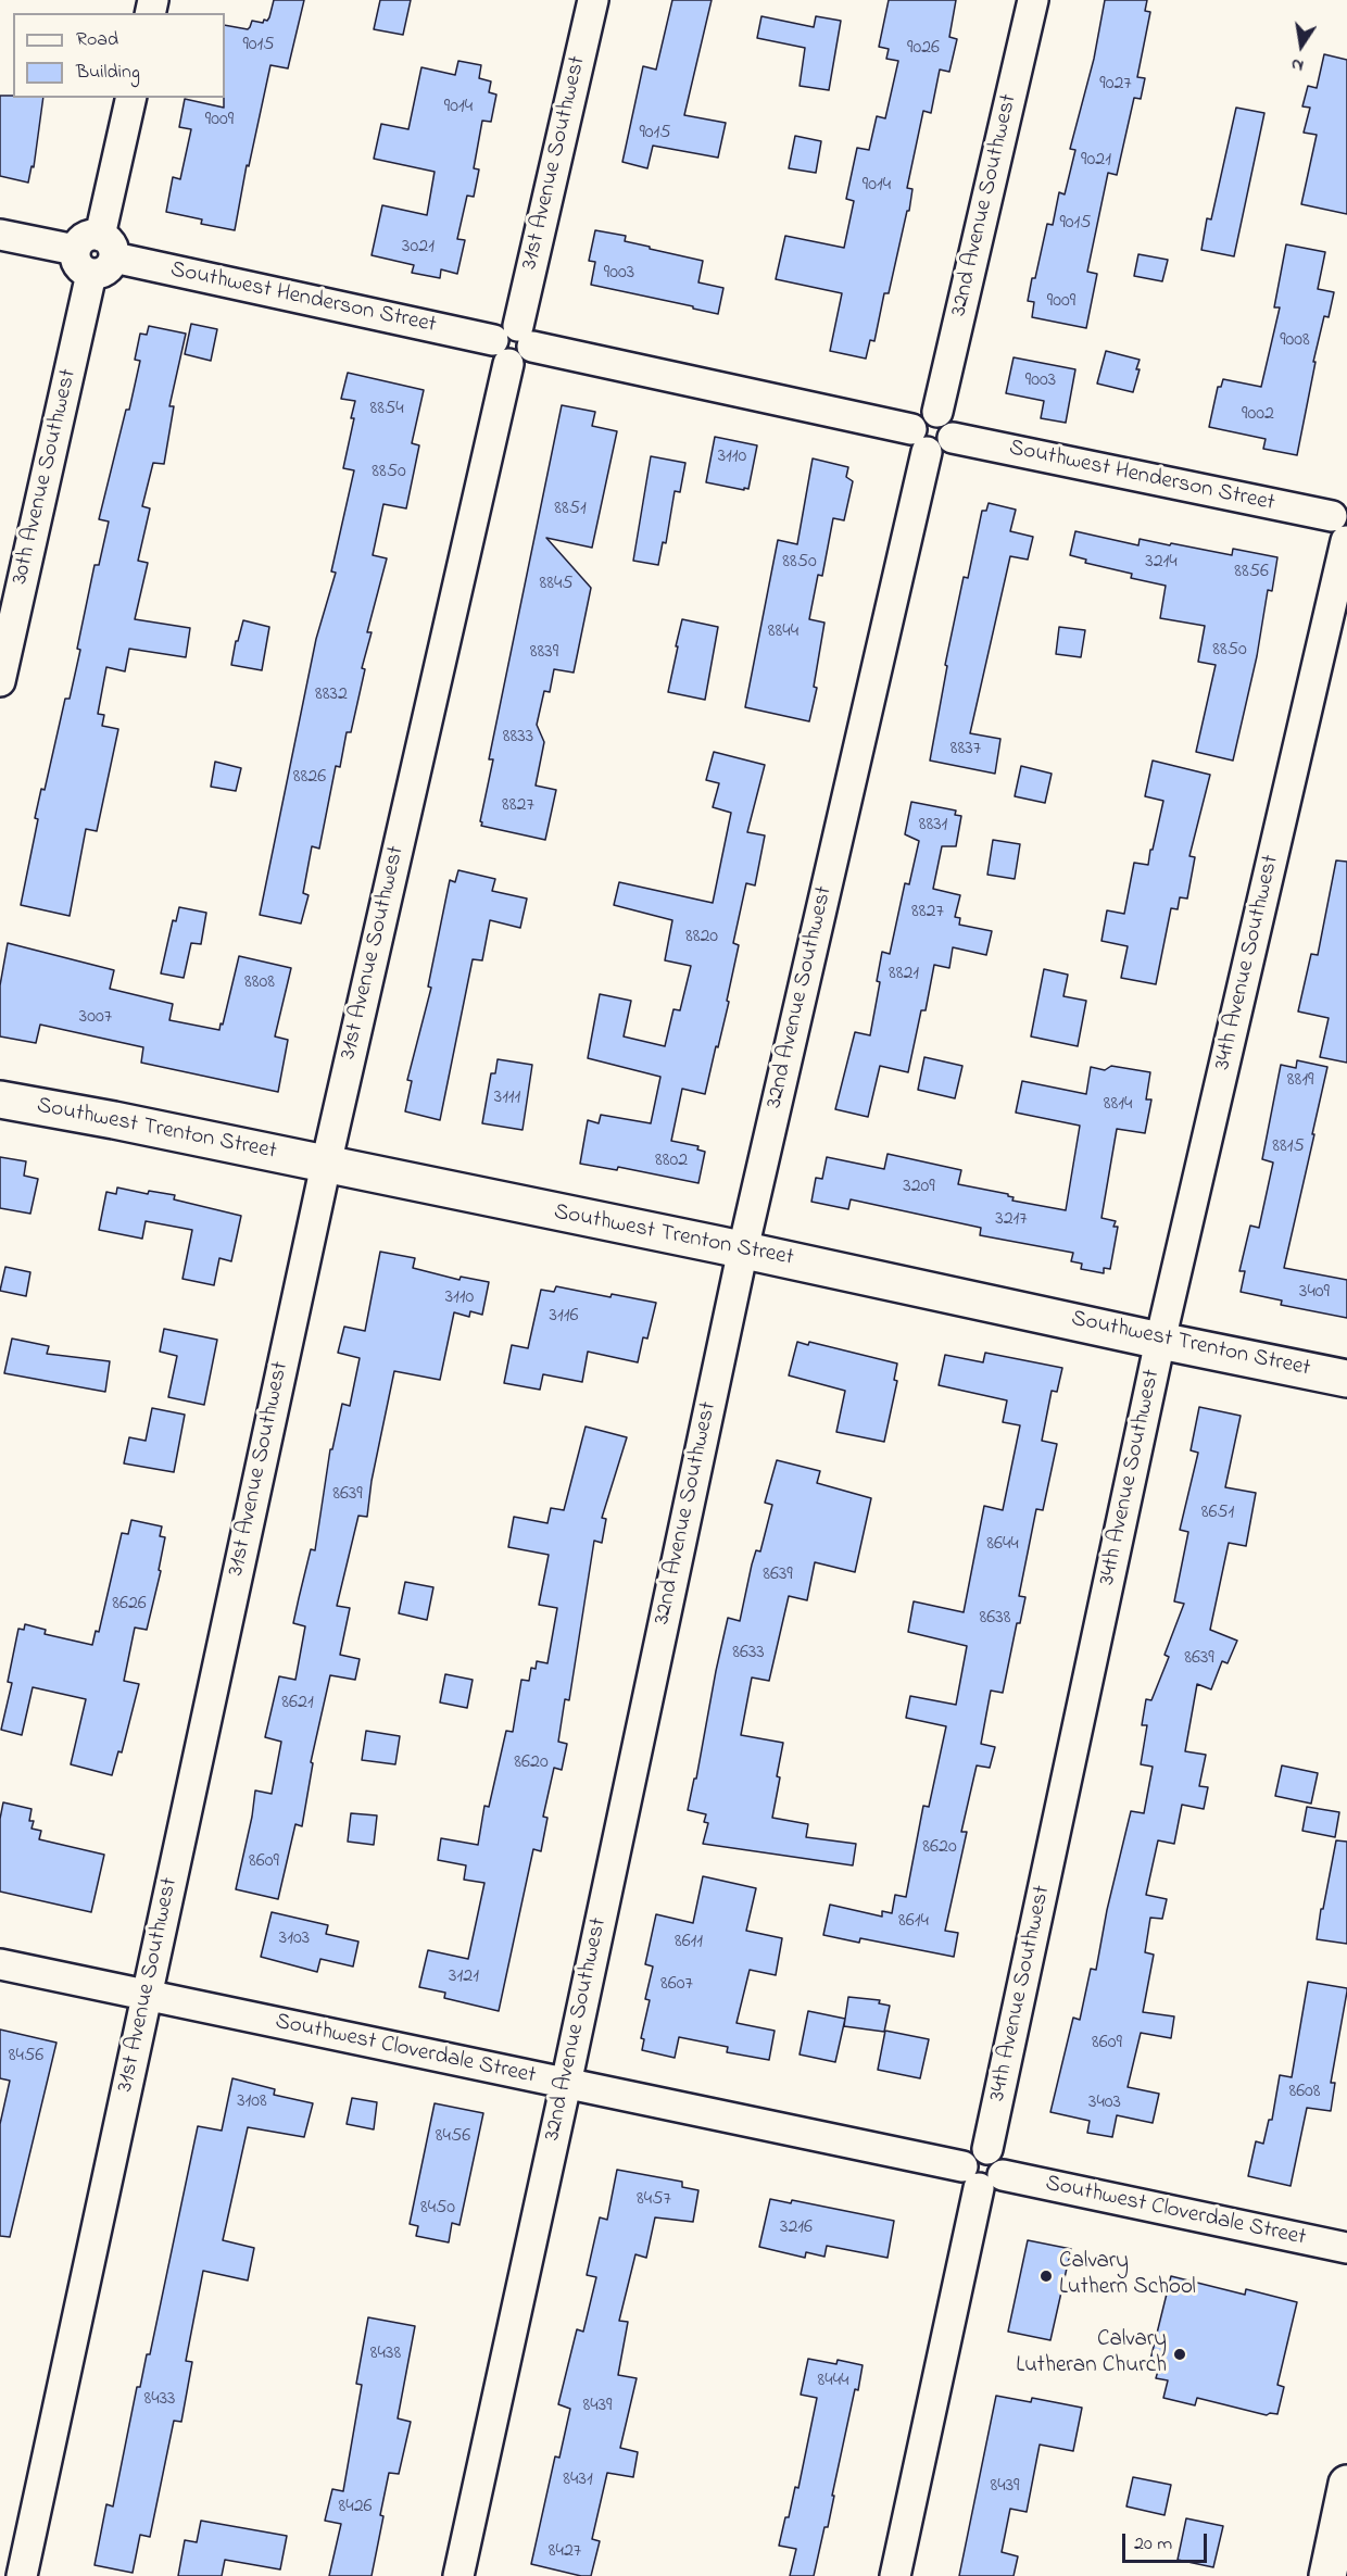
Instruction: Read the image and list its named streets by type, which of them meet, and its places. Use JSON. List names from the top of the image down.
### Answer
{
  "streets": {
    "street": [
      "31st Avenue Southwest",
      "32nd Avenue Southwest",
      "Southwest Henderson Street",
      "30th Avenue Southwest",
      "34th Avenue Southwest",
      "Southwest Trenton Street",
      "Southwest Cloverdale Street"
    ]
  },
  "crossings": [
    ["31st Avenue Southwest", "Southwest Henderson Street"],
    ["31st Avenue Southwest", "Southwest Trenton Street"],
    ["31st Avenue Southwest", "Southwest Cloverdale Street"],
    ["32nd Avenue Southwest", "Southwest Henderson Street"],
    ["32nd Avenue Southwest", "Southwest Trenton Street"],
    ["32nd Avenue Southwest", "Southwest Cloverdale Street"],
    ["Southwest Henderson Street", "30th Avenue Southwest"],
    ["34th Avenue Southwest", "Southwest Trenton Street"],
    ["34th Avenue Southwest", "Southwest Cloverdale Street"]
  ],
  "places": ["Calvary Luthern School", "Calvary Lutheran Church"],
  "house_numbers": [
    "9015",
    "9026",
    "9027",
    "9014",
    "9009",
    "9015",
    "9021",
    "9014",
    "9015",
    "3021",
    "9003",
    "9009",
    "9008",
    "9003",
    "8854",
    "9002",
    "3110",
    "8850",
    "8851",
    "8850",
    "3214",
    "8856",
    "8845",
    "8844",
    "8850",
    "8839",
    "8832",
    "8833",
    "8837",
    "8826",
    "8827",
    "8831",
    "8827",
    "8820",
    "8821",
    "8808",
    "3007",
    "8819",
    "3111",
    "8814",
    "8815",
    "8802",
    "3209",
    "3217",
    "3409",
    "3110",
    "3116",
    "8639",
    "8651",
    "8644",
    "8639",
    "8626",
    "8638",
    "8633",
    "8639",
    "8621",
    "8620",
    "8620",
    "8609",
    "8614",
    "3103",
    "8611",
    "3121",
    "8607",
    "8609",
    "8456",
    "8608",
    "3108",
    "3403",
    "8456",
    "8457",
    "8450",
    "3216",
    "8438",
    "8444",
    "8433",
    "8439",
    "8431",
    "8439",
    "8426",
    "8427"
  ],
  "legend": ["Road", "Building"],
  "scale_bar": "20 m",
  "north": "bottom"
}
